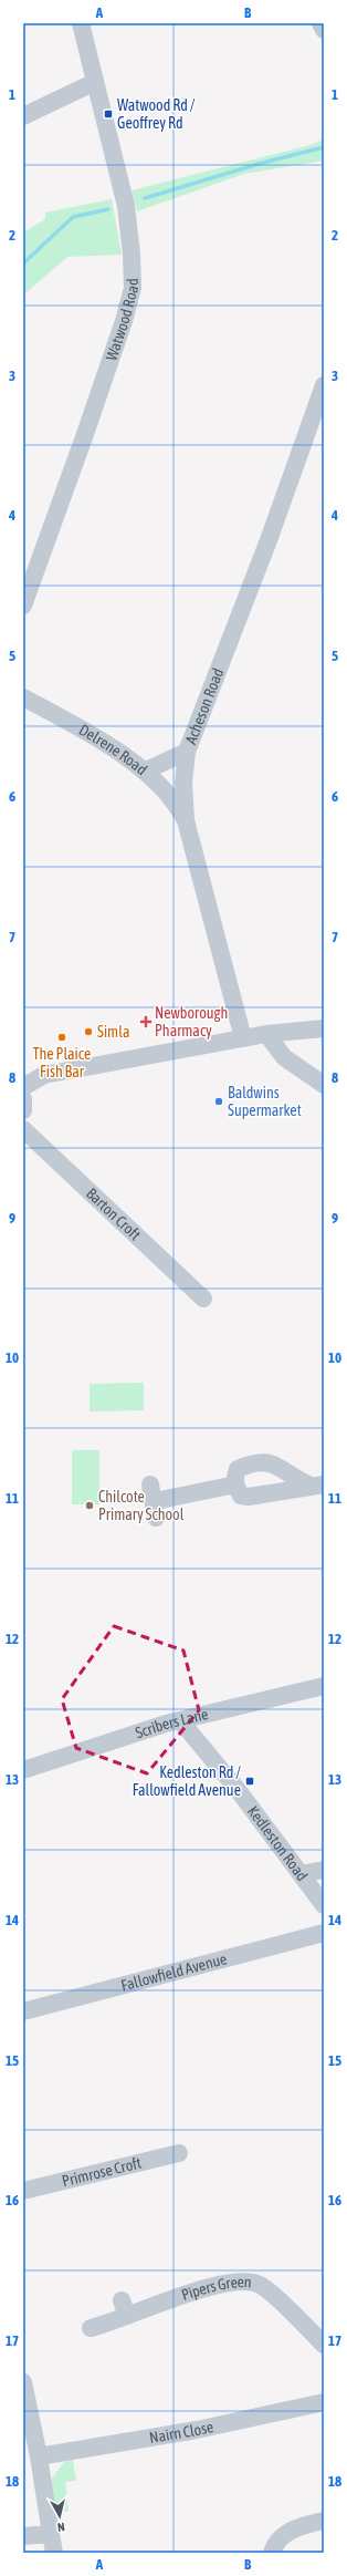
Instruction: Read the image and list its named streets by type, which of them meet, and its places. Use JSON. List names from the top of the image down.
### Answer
{
  "streets": {
    "street": [
      "Watwood Road",
      "Acheson Road",
      "Delrene Road",
      "Barton Croft",
      "Scribers Lane",
      "Kedleston Road",
      "Fallowfield Avenue",
      "Primrose Croft",
      "Pipers Green",
      "Nairn Close"
    ]
  },
  "crossings": [
    ["Acheson Road", "Delrene Road"],
    ["Scribers Lane", "Kedleston Road"]
  ],
  "places": {
    "transit": ["Watwood Rd / Geoffrey Rd", "Kedleston Rd / Fallowfield Avenue"],
    "health": ["Newborough Pharmacy"],
    "other": [
      "Simla",
      "The Plaice Fish Bar",
      "Baldwins Supermarket",
      "Chilcote Primary School"
    ]
  },
  "north": "bottom",
  "grid": {
    "columns": ["A", "B"],
    "rows": [
      "1",
      "2",
      "3",
      "4",
      "5",
      "6",
      "7",
      "8",
      "9",
      "10",
      "11",
      "12",
      "13",
      "14",
      "15",
      "16",
      "17",
      "18"
    ]
  }
}
